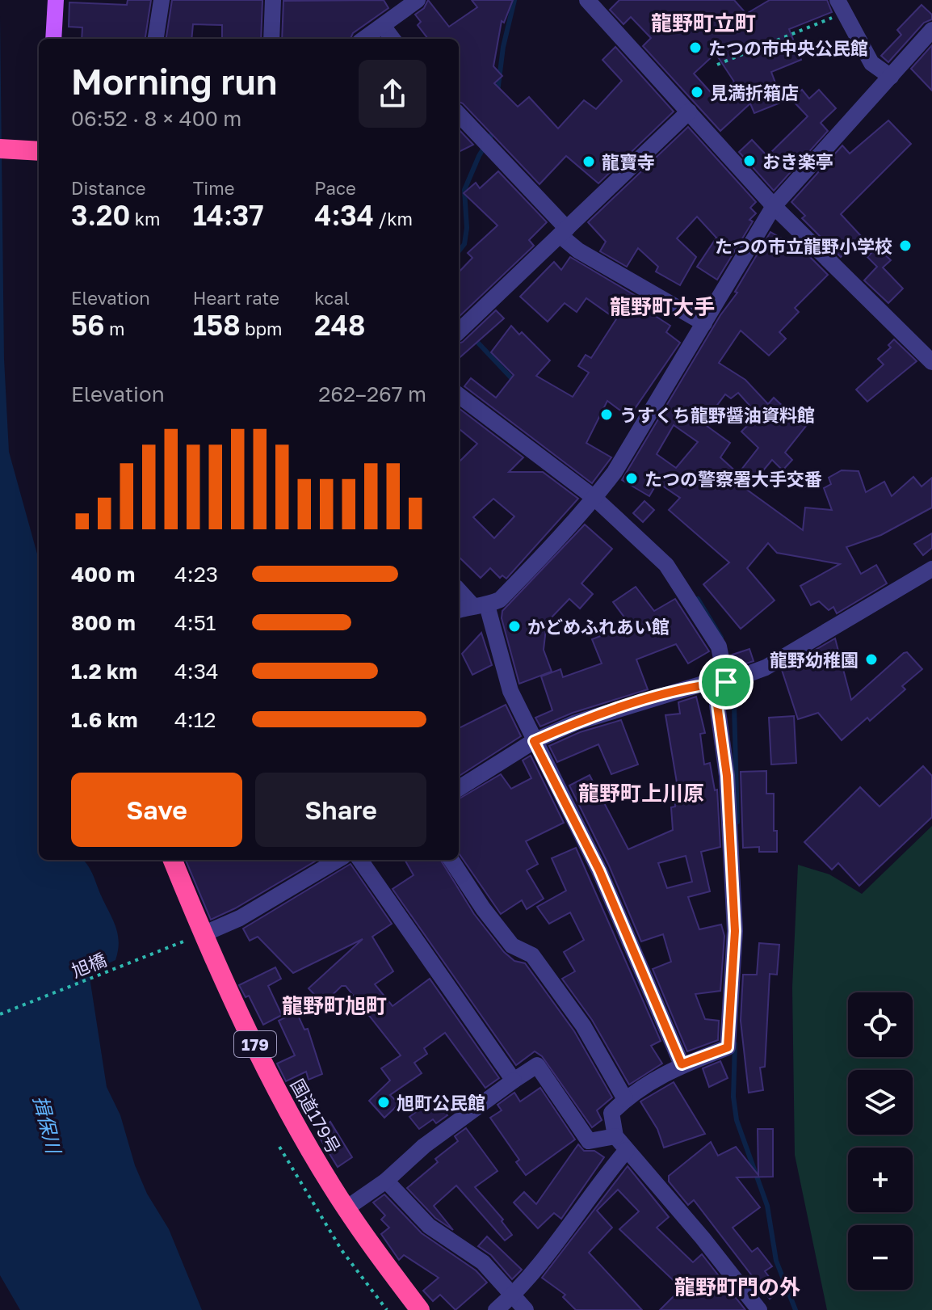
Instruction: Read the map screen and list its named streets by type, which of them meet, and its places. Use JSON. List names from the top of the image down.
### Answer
{
  "streets": {
    "highway": ["179", "国道179号"],
    "path": ["旭橋"]
  },
  "crossings": [
    ["旭橋", "国道179号"]
  ],
  "districts": [
    "龍野町立町",
    "龍野町大手",
    "龍野町上川原",
    "龍野町旭町",
    "龍野町門の外"
  ],
  "water": ["揖保川"],
  "places": [
    "たつの市中央公民館",
    "見満折箱店",
    "おき楽亭",
    "龍寶寺",
    "たつの市立龍野小学校",
    "うすくち龍野醤油資料館",
    "たつの警察署大手交番",
    "かどめふれあい館",
    "龍野幼稚園",
    "旭町公民館"
  ],
  "page": {
    "heading": ["Morning run", "06:52 · 8 × 400 m"],
    "stats": [
      ["Distance", "3.20 km"],
      ["Time", "14:37"],
      ["Pace", "4:34 /km"],
      ["Elevation", "56 m"],
      ["Heart rate", "158 bpm"],
      ["kcal", "248"]
    ],
    "chart": ["Elevation", "262–267 m"],
    "list": [
      {
        "name": "400 m",
        "note": "4:23"
      },
      {
        "name": "800 m",
        "note": "4:51"
      },
      {
        "name": "1.2 km",
        "note": "4:34"
      },
      {
        "name": "1.6 km",
        "note": "4:12"
      }
    ],
    "buttons": ["Save", "Share"],
    "map_buttons": ["+", "−"]
  }
}
